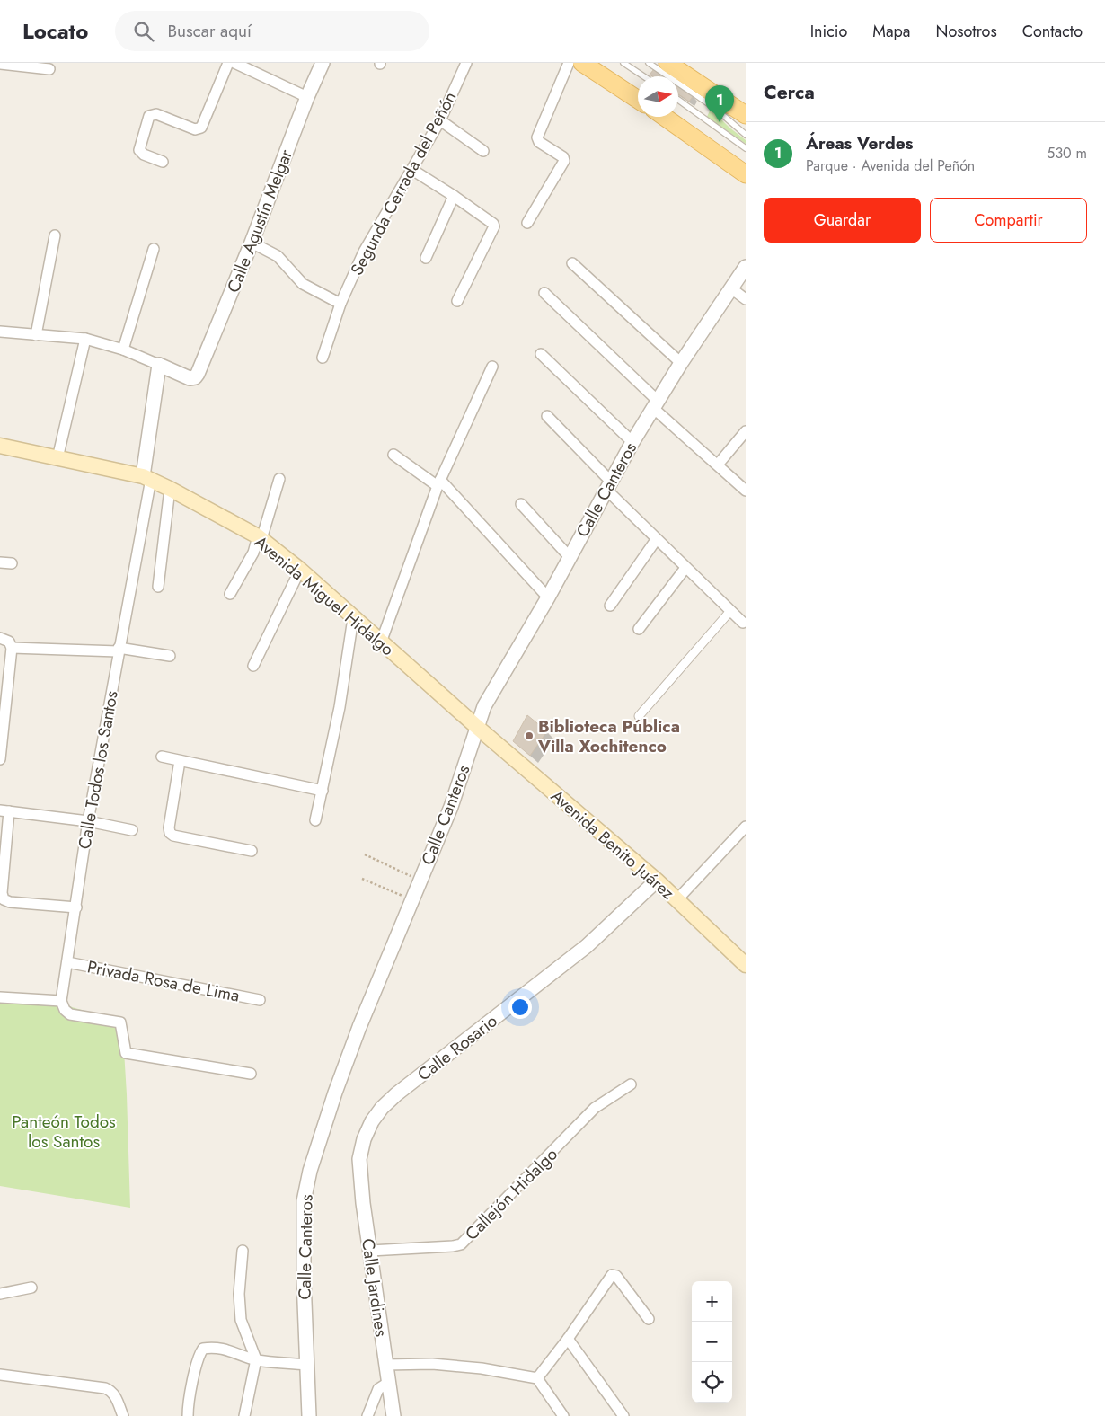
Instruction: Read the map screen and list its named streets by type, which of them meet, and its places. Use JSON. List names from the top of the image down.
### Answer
{
  "streets": {
    "main road": ["Avenida Miguel Hidalgo", "Avenida Benito Juárez"],
    "street": [
      "Segunda Cerrada del Peñón",
      "Calle Agustín Melgar",
      "Calle Canteros",
      "Calle Todos los Santos",
      "Privada Rosa de Lima",
      "Calle Rosario",
      "Callejón Hidalgo",
      "Calle Jardines"
    ]
  },
  "crossings": [
    ["Calle Canteros", "Avenida Miguel Hidalgo"],
    ["Calle Canteros", "Avenida Benito Juárez"],
    ["Avenida Miguel Hidalgo", "Calle Todos los Santos"],
    ["Avenida Miguel Hidalgo", "Avenida Benito Juárez"],
    ["Calle Todos los Santos", "Privada Rosa de Lima"],
    ["Avenida Benito Juárez", "Calle Rosario"],
    ["Calle Rosario", "Calle Jardines"],
    ["Callejón Hidalgo", "Calle Jardines"]
  ],
  "parks": ["Panteón Todos los Santos"],
  "places": ["Biblioteca Pública Villa Xochitenco"],
  "north": "right",
  "page": {
    "header": "Locato",
    "search": "Buscar aquí",
    "nav": [
      "Inicio",
      "Mapa",
      "Nosotros",
      "Contacto"
    ],
    "heading": "Cerca",
    "pins": "1",
    "list": [
      {
        "mark": "1",
        "name": "Áreas Verdes",
        "note": "Parque · Avenida del Peñón",
        "value": "530 m"
      }
    ],
    "buttons": ["Guardar", "Compartir"],
    "map_buttons": ["+", "−"]
  }
}
